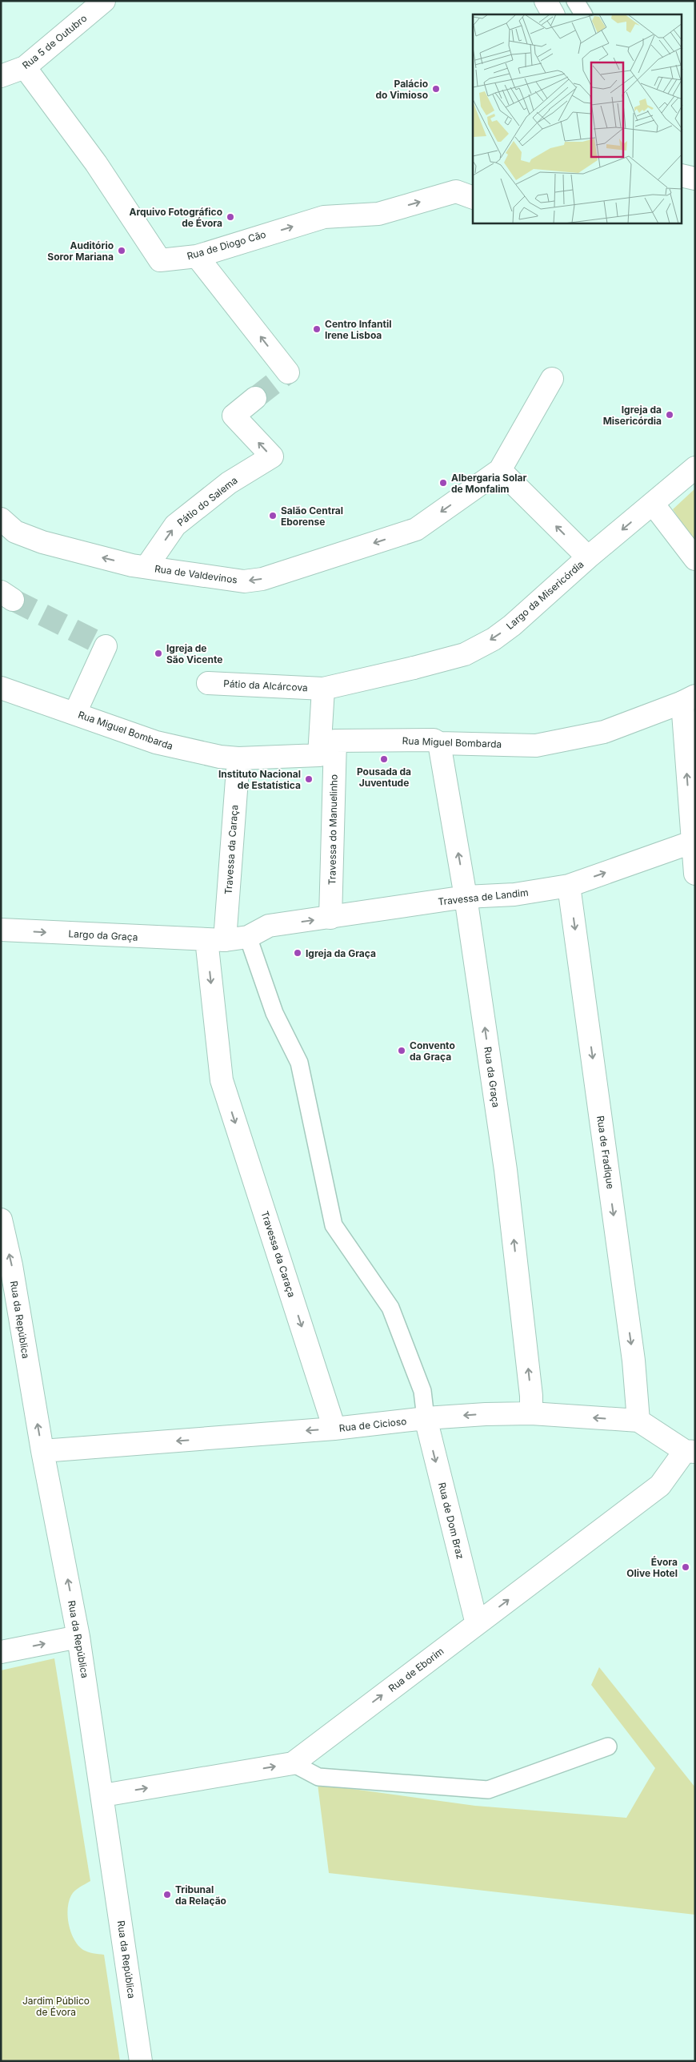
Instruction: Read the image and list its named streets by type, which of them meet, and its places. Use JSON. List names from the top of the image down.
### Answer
{
  "streets": {
    "street": [
      "Rua 5 de Outubro",
      "Rua de Diogo Cão",
      "Pátio do Salema",
      "Rua de Valdevinos",
      "Largo da Misericórdia",
      "Pátio da Alcárcova",
      "Rua Miguel Bombarda",
      "Travessa do Manuelinho",
      "Travessa da Caraça",
      "Travessa de Landim",
      "Largo da Graça",
      "Rua da Graça",
      "Rua de Fradique",
      "Rua da República",
      "Rua de Cicioso",
      "Rua de Dom Braz",
      "Rua de Eborim"
    ]
  },
  "crossings": [
    ["Rua 5 de Outubro", "Rua de Diogo Cão"],
    ["Pátio do Salema", "Rua de Valdevinos"],
    ["Rua de Valdevinos", "Largo da Misericórdia"],
    ["Largo da Misericórdia", "Pátio da Alcárcova"],
    ["Largo da Misericórdia", "Travessa do Manuelinho"],
    ["Pátio da Alcárcova", "Travessa do Manuelinho"],
    ["Rua Miguel Bombarda", "Travessa do Manuelinho"],
    ["Rua Miguel Bombarda", "Travessa da Caraça"],
    ["Rua Miguel Bombarda", "Rua da Graça"],
    ["Travessa do Manuelinho", "Travessa de Landim"],
    ["Travessa da Caraça", "Largo da Graça"],
    ["Travessa da Caraça", "Rua de Cicioso"],
    ["Travessa de Landim", "Largo da Graça"],
    ["Travessa de Landim", "Rua da Graça"],
    ["Travessa de Landim", "Rua de Fradique"],
    ["Rua da Graça", "Rua de Cicioso"],
    ["Rua de Fradique", "Rua de Cicioso"],
    ["Rua da República", "Rua de Cicioso"],
    ["Rua da República", "Rua de Eborim"],
    ["Rua de Cicioso", "Rua de Dom Braz"],
    ["Rua de Cicioso", "Rua de Eborim"],
    ["Rua de Dom Braz", "Rua de Eborim"]
  ],
  "one_way": [
    "Rua de Diogo Cão",
    "Rua de Valdevinos",
    "Largo da Misericórdia",
    "Travessa da Caraça",
    "Travessa de Landim",
    "Largo da Graça",
    "Rua da Graça",
    "Rua de Fradique",
    "Rua da República",
    "Rua de Cicioso",
    "Rua de Dom Braz",
    "Rua de Eborim"
  ],
  "parks": ["Jardim Público de Évora"],
  "places": [
    "Palácio do Vimioso",
    "Arquivo Fotográfico de Évora",
    "Auditório Soror Mariana",
    "Centro Infantil Irene Lisboa",
    "Igreja da Misericórdia",
    "Albergaria Solar de Monfalim",
    "Salão Central Eborense",
    "Igreja de São Vicente",
    "Pousada da Juventude",
    "Instituto Nacional de Estatística",
    "Igreja da Graça",
    "Convento da Graça",
    "Évora Olive Hotel",
    "Tribunal da Relação"
  ]
}
